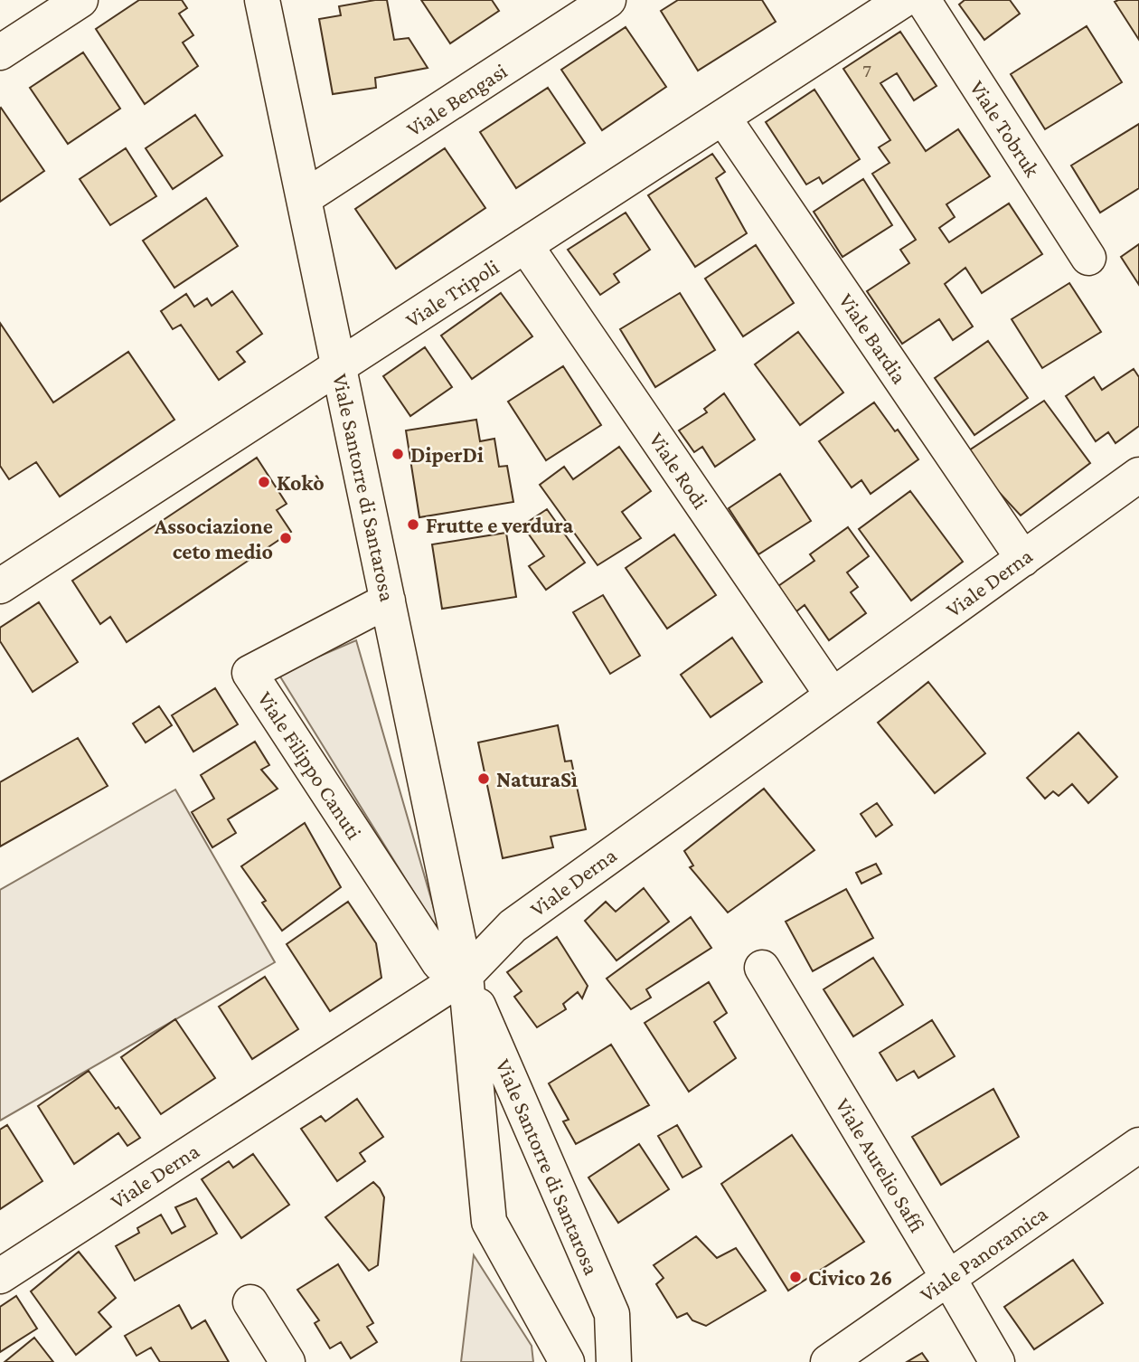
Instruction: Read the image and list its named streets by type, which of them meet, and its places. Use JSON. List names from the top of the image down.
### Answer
{
  "streets": {
    "street": [
      "Viale Bengasi",
      "Viale Tobruk",
      "Viale Tripoli",
      "Viale Bardia",
      "Viale Rodi",
      "Viale Santorre di Santarosa",
      "Viale Derna",
      "Viale Filippo Canuti",
      "Viale Aurelio Saffi",
      "Viale Panoramica"
    ]
  },
  "crossings": [
    ["Viale Bengasi", "Viale Santorre di Santarosa"],
    ["Viale Tripoli", "Viale Bardia"],
    ["Viale Tripoli", "Viale Rodi"],
    ["Viale Tripoli", "Viale Santorre di Santarosa"],
    ["Viale Bardia", "Viale Derna"],
    ["Viale Rodi", "Viale Derna"],
    ["Viale Santorre di Santarosa", "Viale Derna"],
    ["Viale Santorre di Santarosa", "Viale Filippo Canuti"],
    ["Viale Derna", "Viale Filippo Canuti"],
    ["Viale Aurelio Saffi", "Viale Panoramica"]
  ],
  "places": [
    "DiperDi",
    "Kokò",
    "Frutte e verdura",
    "Associazione ceto medio",
    "NaturaSì",
    "Civico 26"
  ],
  "house_numbers": ["7"]
}
